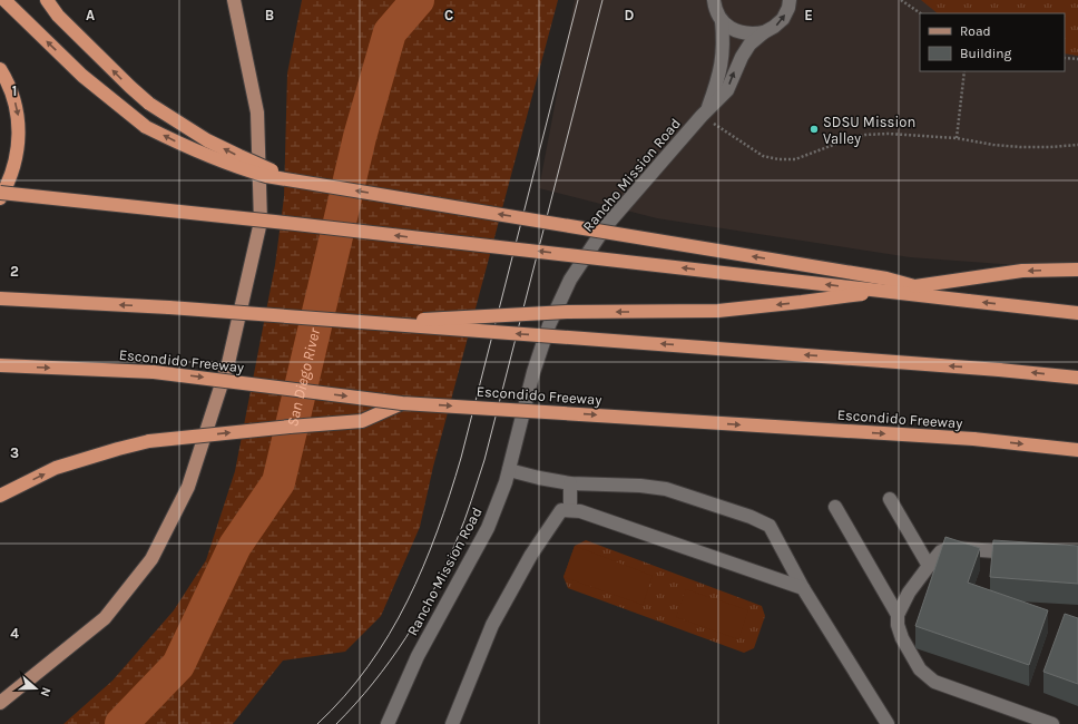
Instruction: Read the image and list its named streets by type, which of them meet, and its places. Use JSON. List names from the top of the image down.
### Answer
{
  "streets": {
    "highway": ["Escondido Freeway"],
    "street": ["Rancho Mission Road"]
  },
  "water": ["San Diego River"],
  "places": ["SDSU Mission Valley"],
  "legend": ["Road", "Building"],
  "north": "right",
  "grid": {
    "columns": [
      "A",
      "B",
      "C",
      "D",
      "E"
    ],
    "rows": [
      "1",
      "2",
      "3",
      "4"
    ]
  }
}
